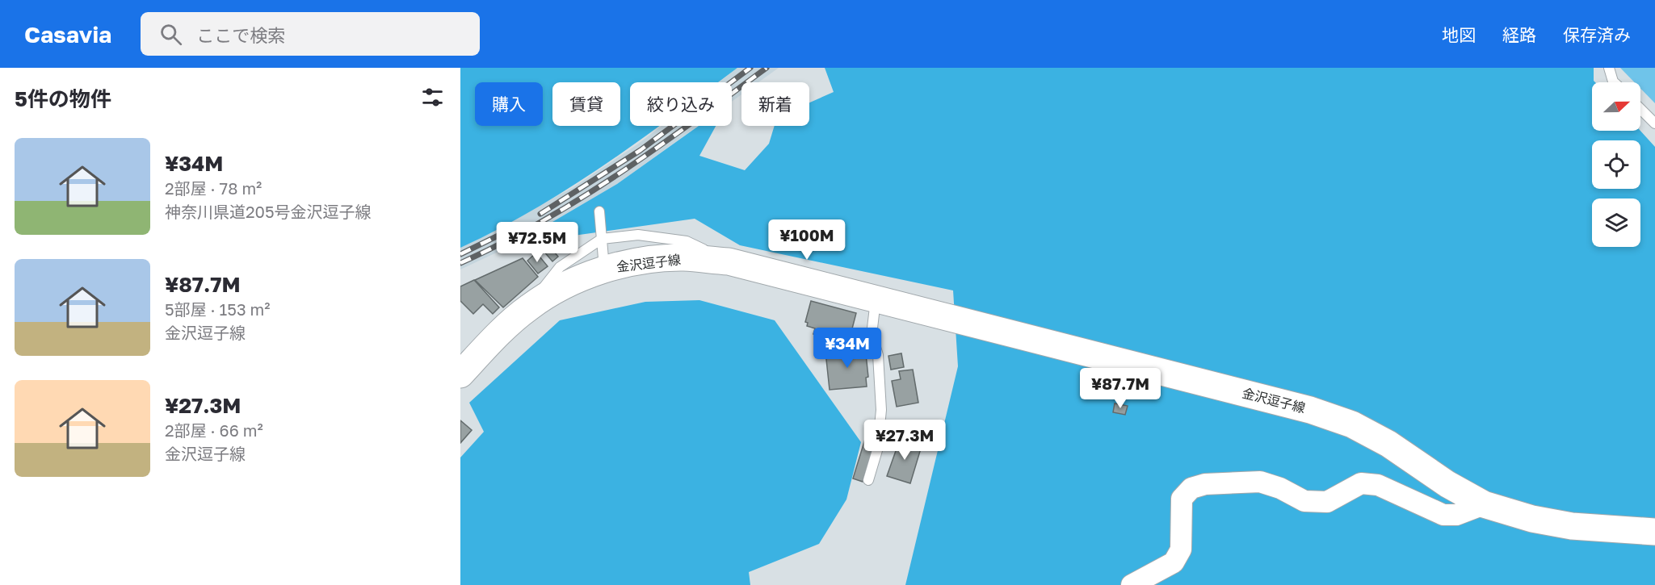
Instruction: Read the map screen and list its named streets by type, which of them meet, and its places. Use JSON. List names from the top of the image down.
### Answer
{
  "streets": {
    "main road": ["金沢逗子線"]
  },
  "north": "right",
  "page": {
    "header": "Casavia",
    "search": "ここで検索",
    "nav": ["地図", "経路", "保存済み"],
    "heading": "5件の物件",
    "chip": [
      "購入",
      "賃貸",
      "絞り込み",
      "新着"
    ],
    "list": [
      {
        "name": "¥34M",
        "note": "2部屋 · 78 m² · 神奈川県道205号金沢逗子線"
      },
      {
        "name": "¥87.7M",
        "note": "5部屋 · 153 m² · 金沢逗子線"
      },
      {
        "name": "¥27.3M",
        "note": "2部屋 · 66 m² · 金沢逗子線"
      }
    ],
    "price": [
      "¥100M",
      "¥72.5M",
      "¥34M",
      "¥87.7M",
      "¥27.3M"
    ]
  }
}
